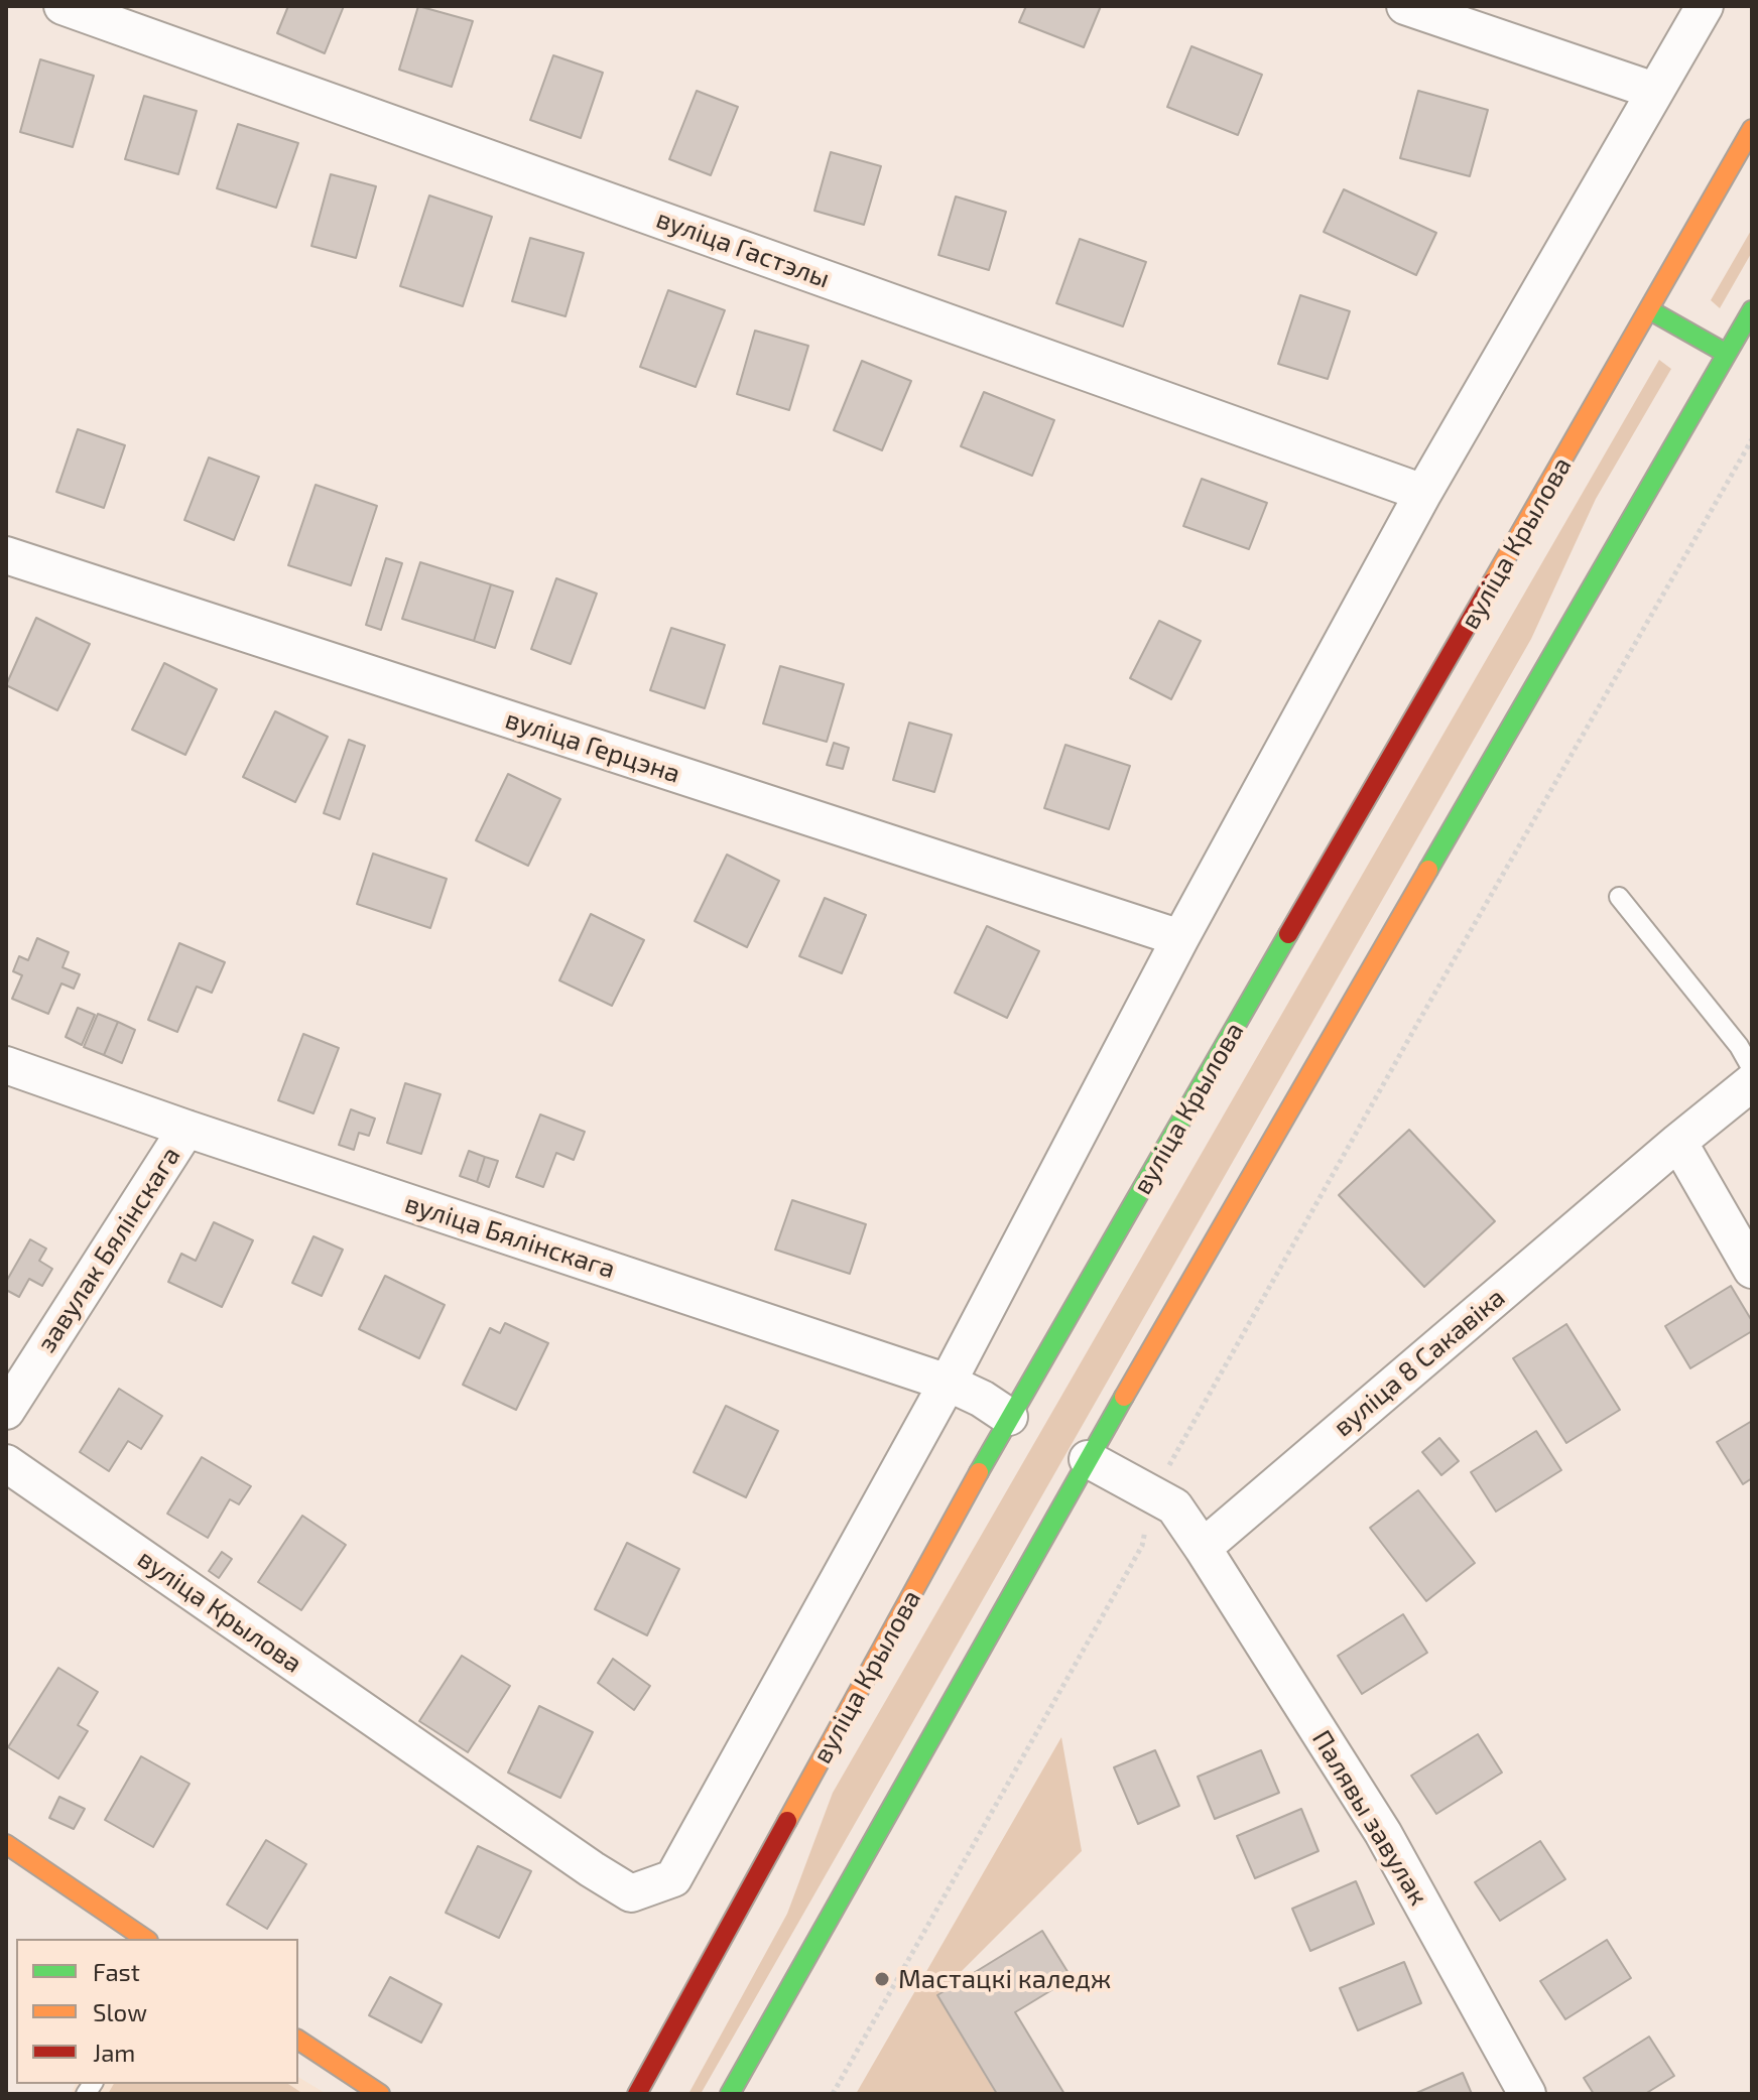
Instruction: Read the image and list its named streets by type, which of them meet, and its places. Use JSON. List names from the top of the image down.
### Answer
{
  "streets": {
    "main road": ["вуліца Крылова"],
    "street": [
      "вуліца Гастэлы",
      "вуліца Герцэна",
      "вуліца Бялінскага",
      "завулак Бялінскага",
      "вуліца 8 Сакавіка",
      "Палявы завулак"
    ]
  },
  "crossings": [
    ["вуліца Крылова", "вуліца Бялінскага"],
    ["вуліца Бялінскага", "завулак Бялінскага"],
    ["вуліца 8 Сакавіка", "Палявы завулак"]
  ],
  "places": ["Мастацкі каледж"],
  "legend": ["Fast", "Slow", "Jam"]
}
